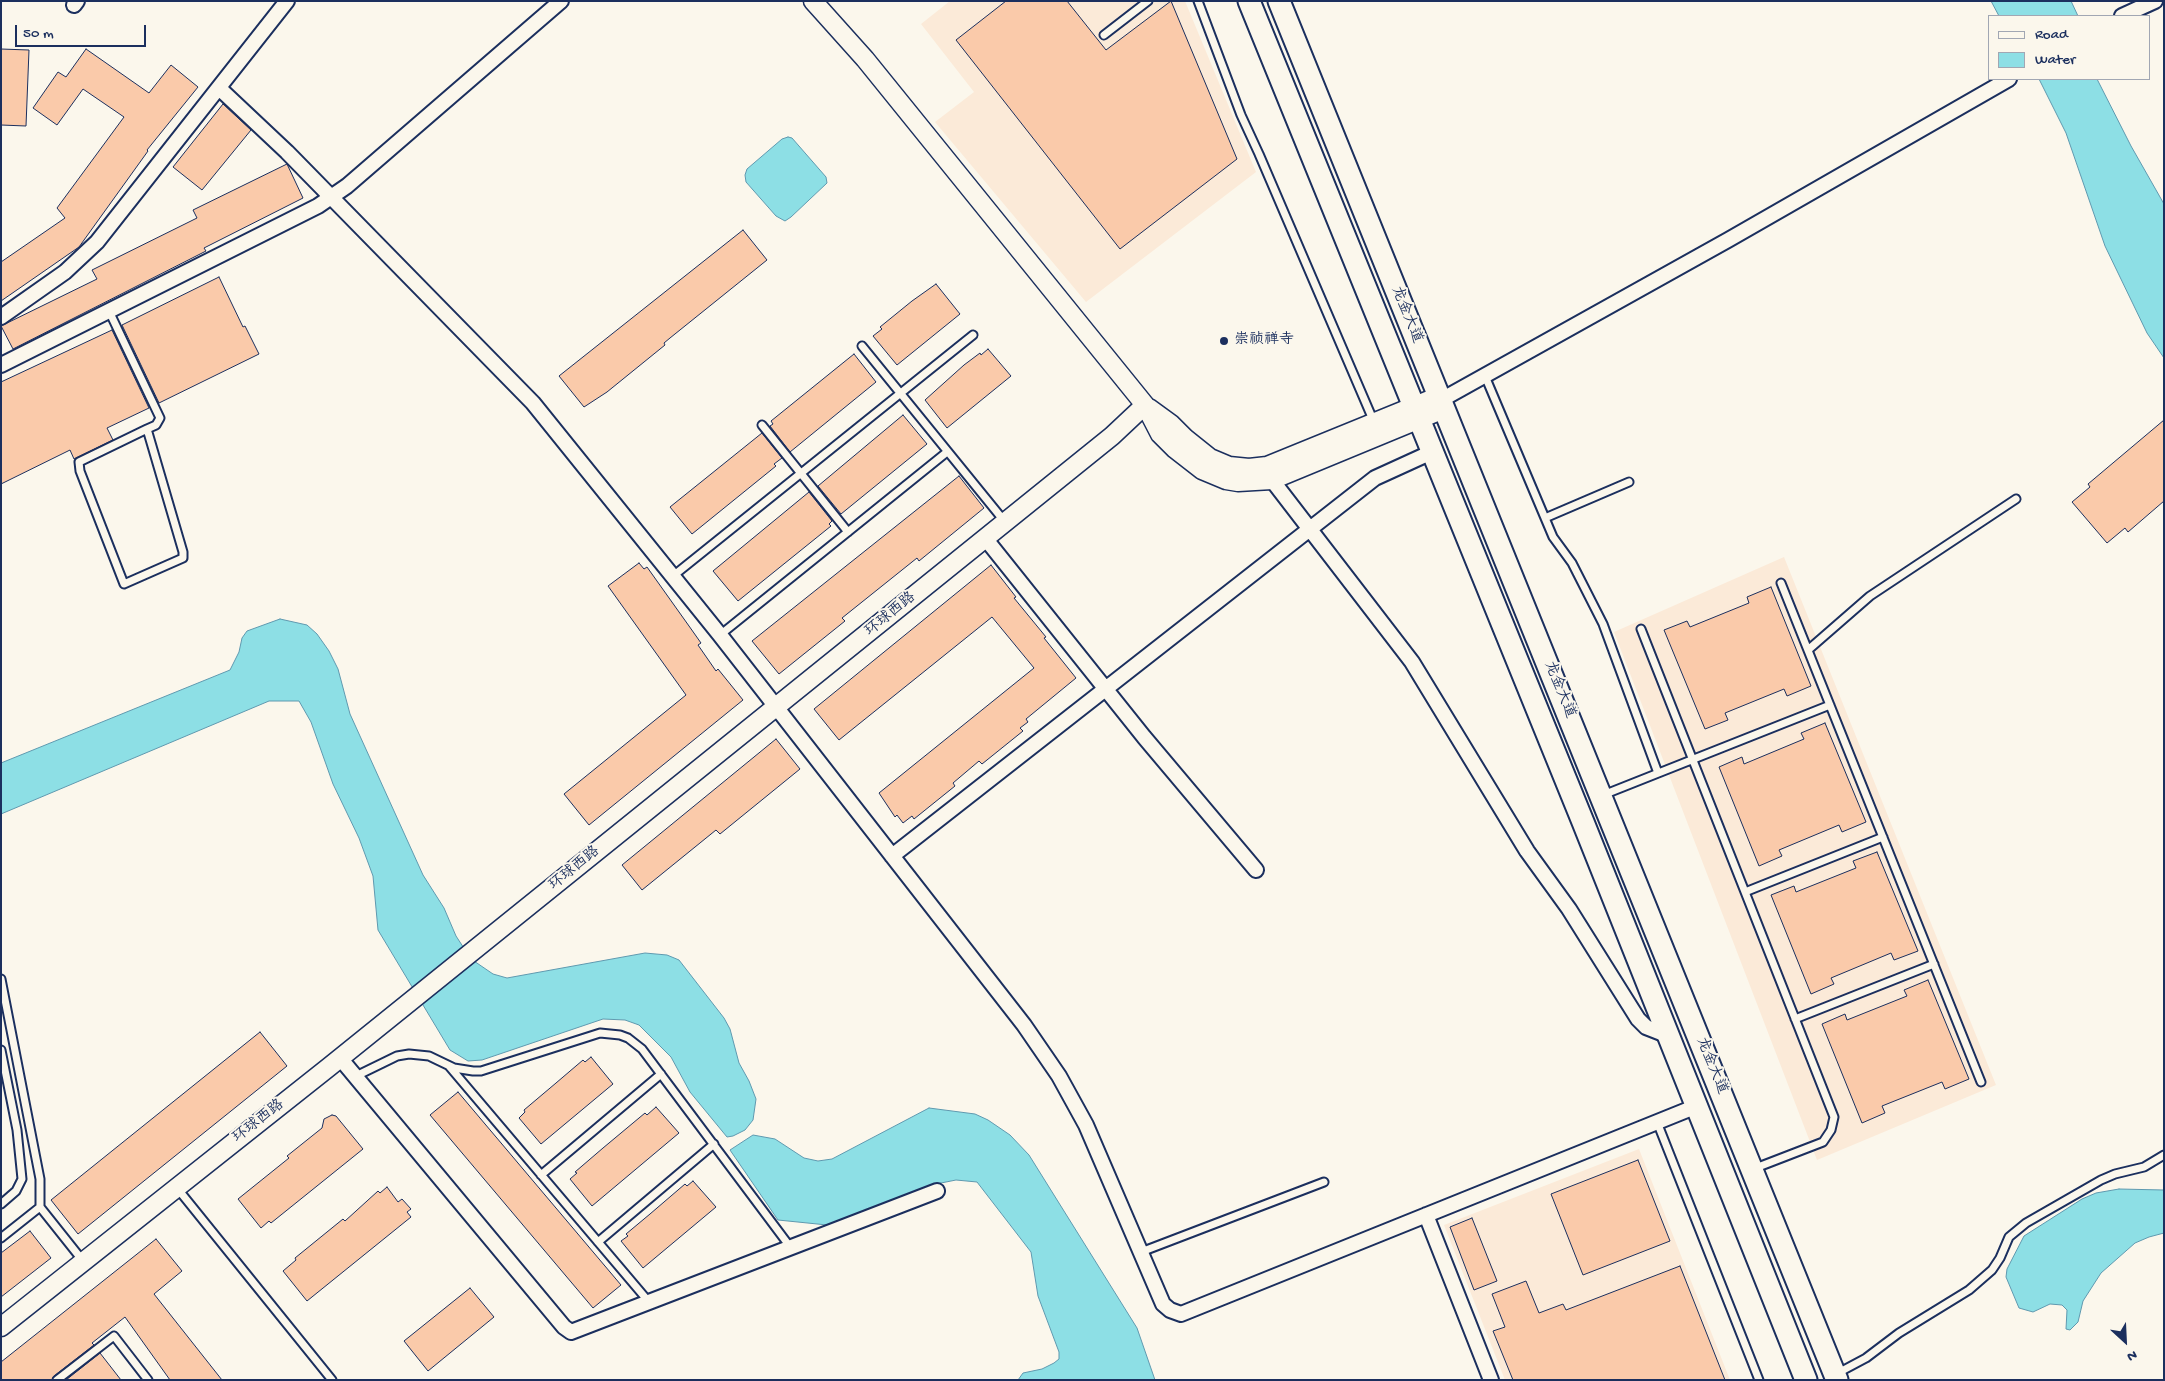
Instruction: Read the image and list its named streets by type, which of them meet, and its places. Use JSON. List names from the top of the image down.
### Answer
{
  "streets": {
    "main road": ["龙金大道"],
    "street": ["环球西路"]
  },
  "places": ["崇祯禅寺"],
  "legend": ["Road", "Water"],
  "scale_bar": "50 m",
  "north": "bottom right"
}
